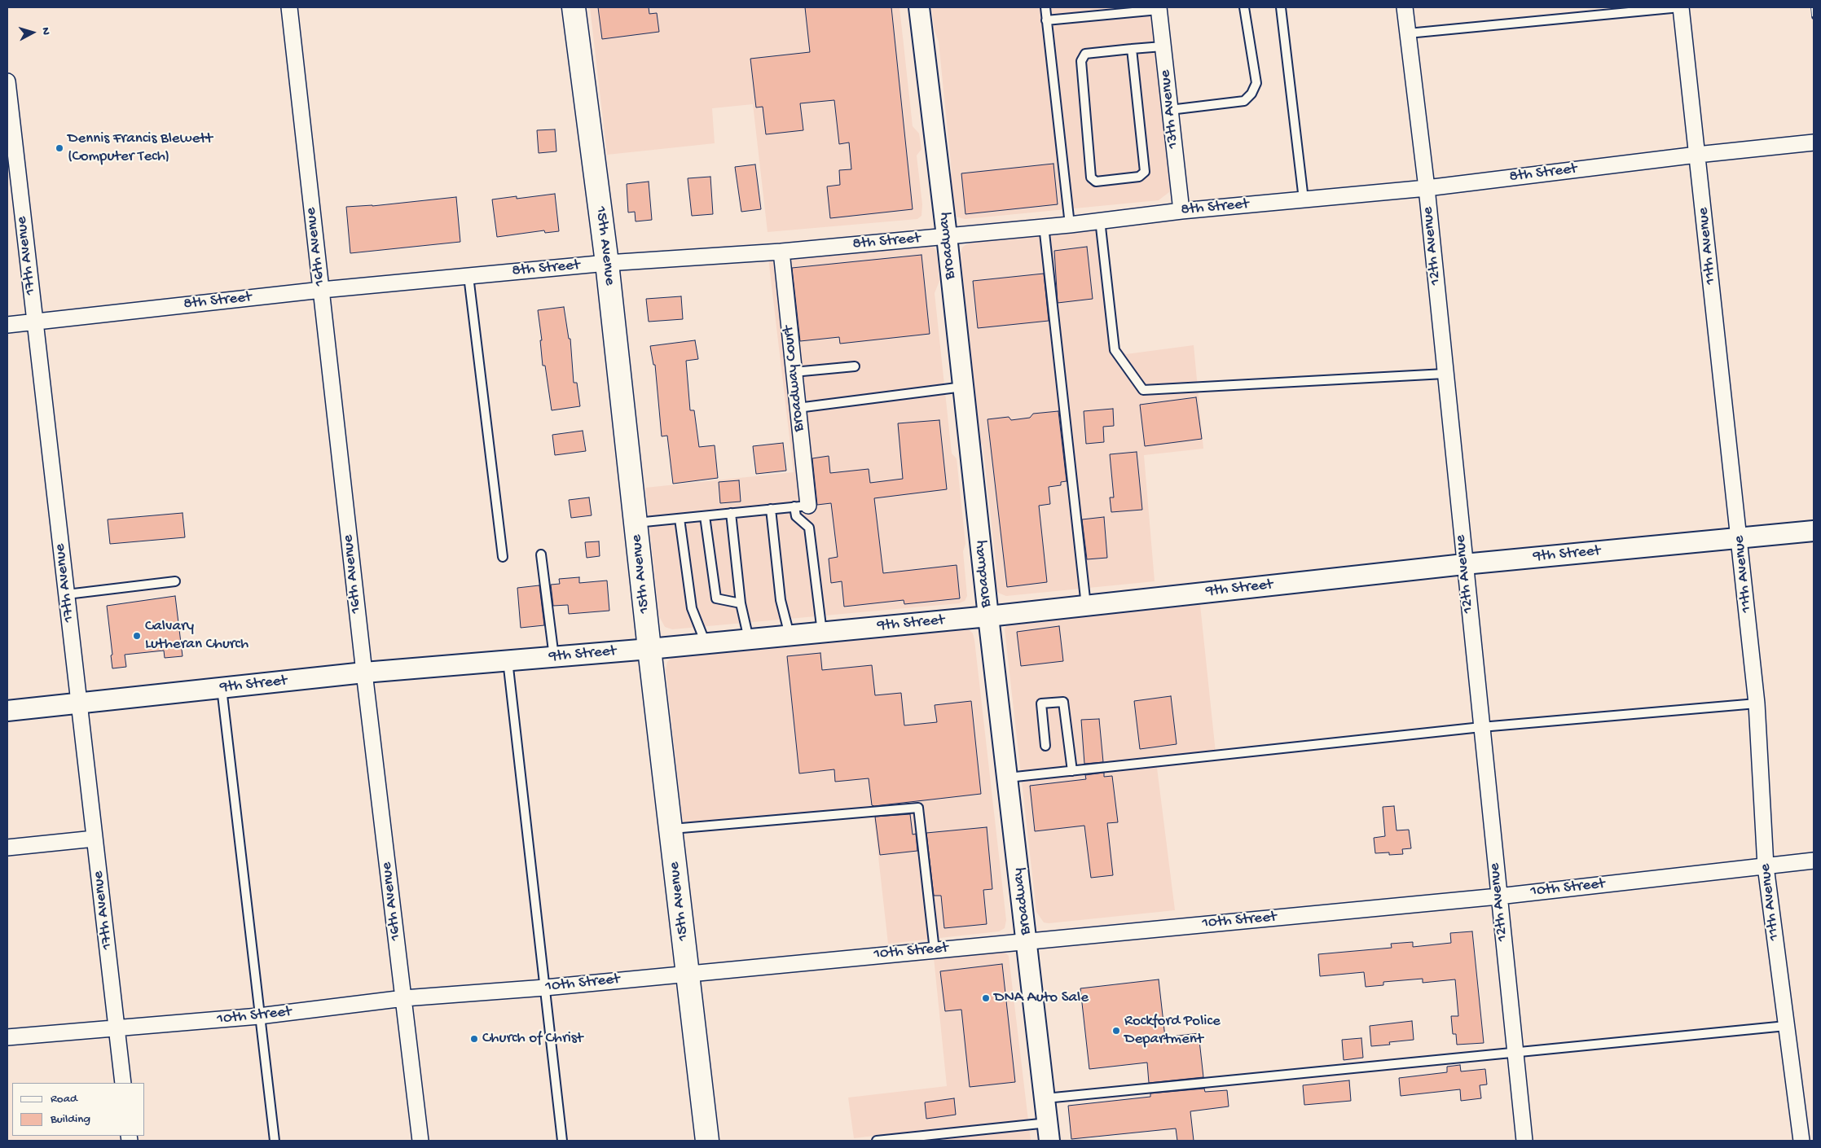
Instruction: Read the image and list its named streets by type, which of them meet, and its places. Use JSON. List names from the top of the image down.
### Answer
{
  "streets": {
    "main road": ["15th Avenue"],
    "street": [
      "13th Avenue",
      "8th Street",
      "Broadway",
      "12th Avenue",
      "11th Avenue",
      "16th Avenue",
      "17th Avenue",
      "Broadway Court",
      "9th Street",
      "10th Street"
    ]
  },
  "crossings": [
    ["13th Avenue", "8th Street"],
    ["8th Street", "15th Avenue"],
    ["8th Street", "Broadway"],
    ["8th Street", "12th Avenue"],
    ["8th Street", "11th Avenue"],
    ["8th Street", "16th Avenue"],
    ["8th Street", "17th Avenue"],
    ["8th Street", "Broadway Court"],
    ["15th Avenue", "9th Street"],
    ["15th Avenue", "10th Street"],
    ["Broadway", "9th Street"],
    ["Broadway", "10th Street"],
    ["12th Avenue", "9th Street"],
    ["12th Avenue", "10th Street"],
    ["11th Avenue", "9th Street"],
    ["11th Avenue", "10th Street"],
    ["16th Avenue", "9th Street"],
    ["16th Avenue", "10th Street"],
    ["17th Avenue", "9th Street"],
    ["17th Avenue", "10th Street"]
  ],
  "places": [
    "Dennis Francis Blewett (Computer Tech)",
    "Calvary Lutheran Church",
    "DNA Auto Sale",
    "Rockford Police Department",
    "Church of Christ"
  ],
  "legend": ["Road", "Building"],
  "north": "right"
}
